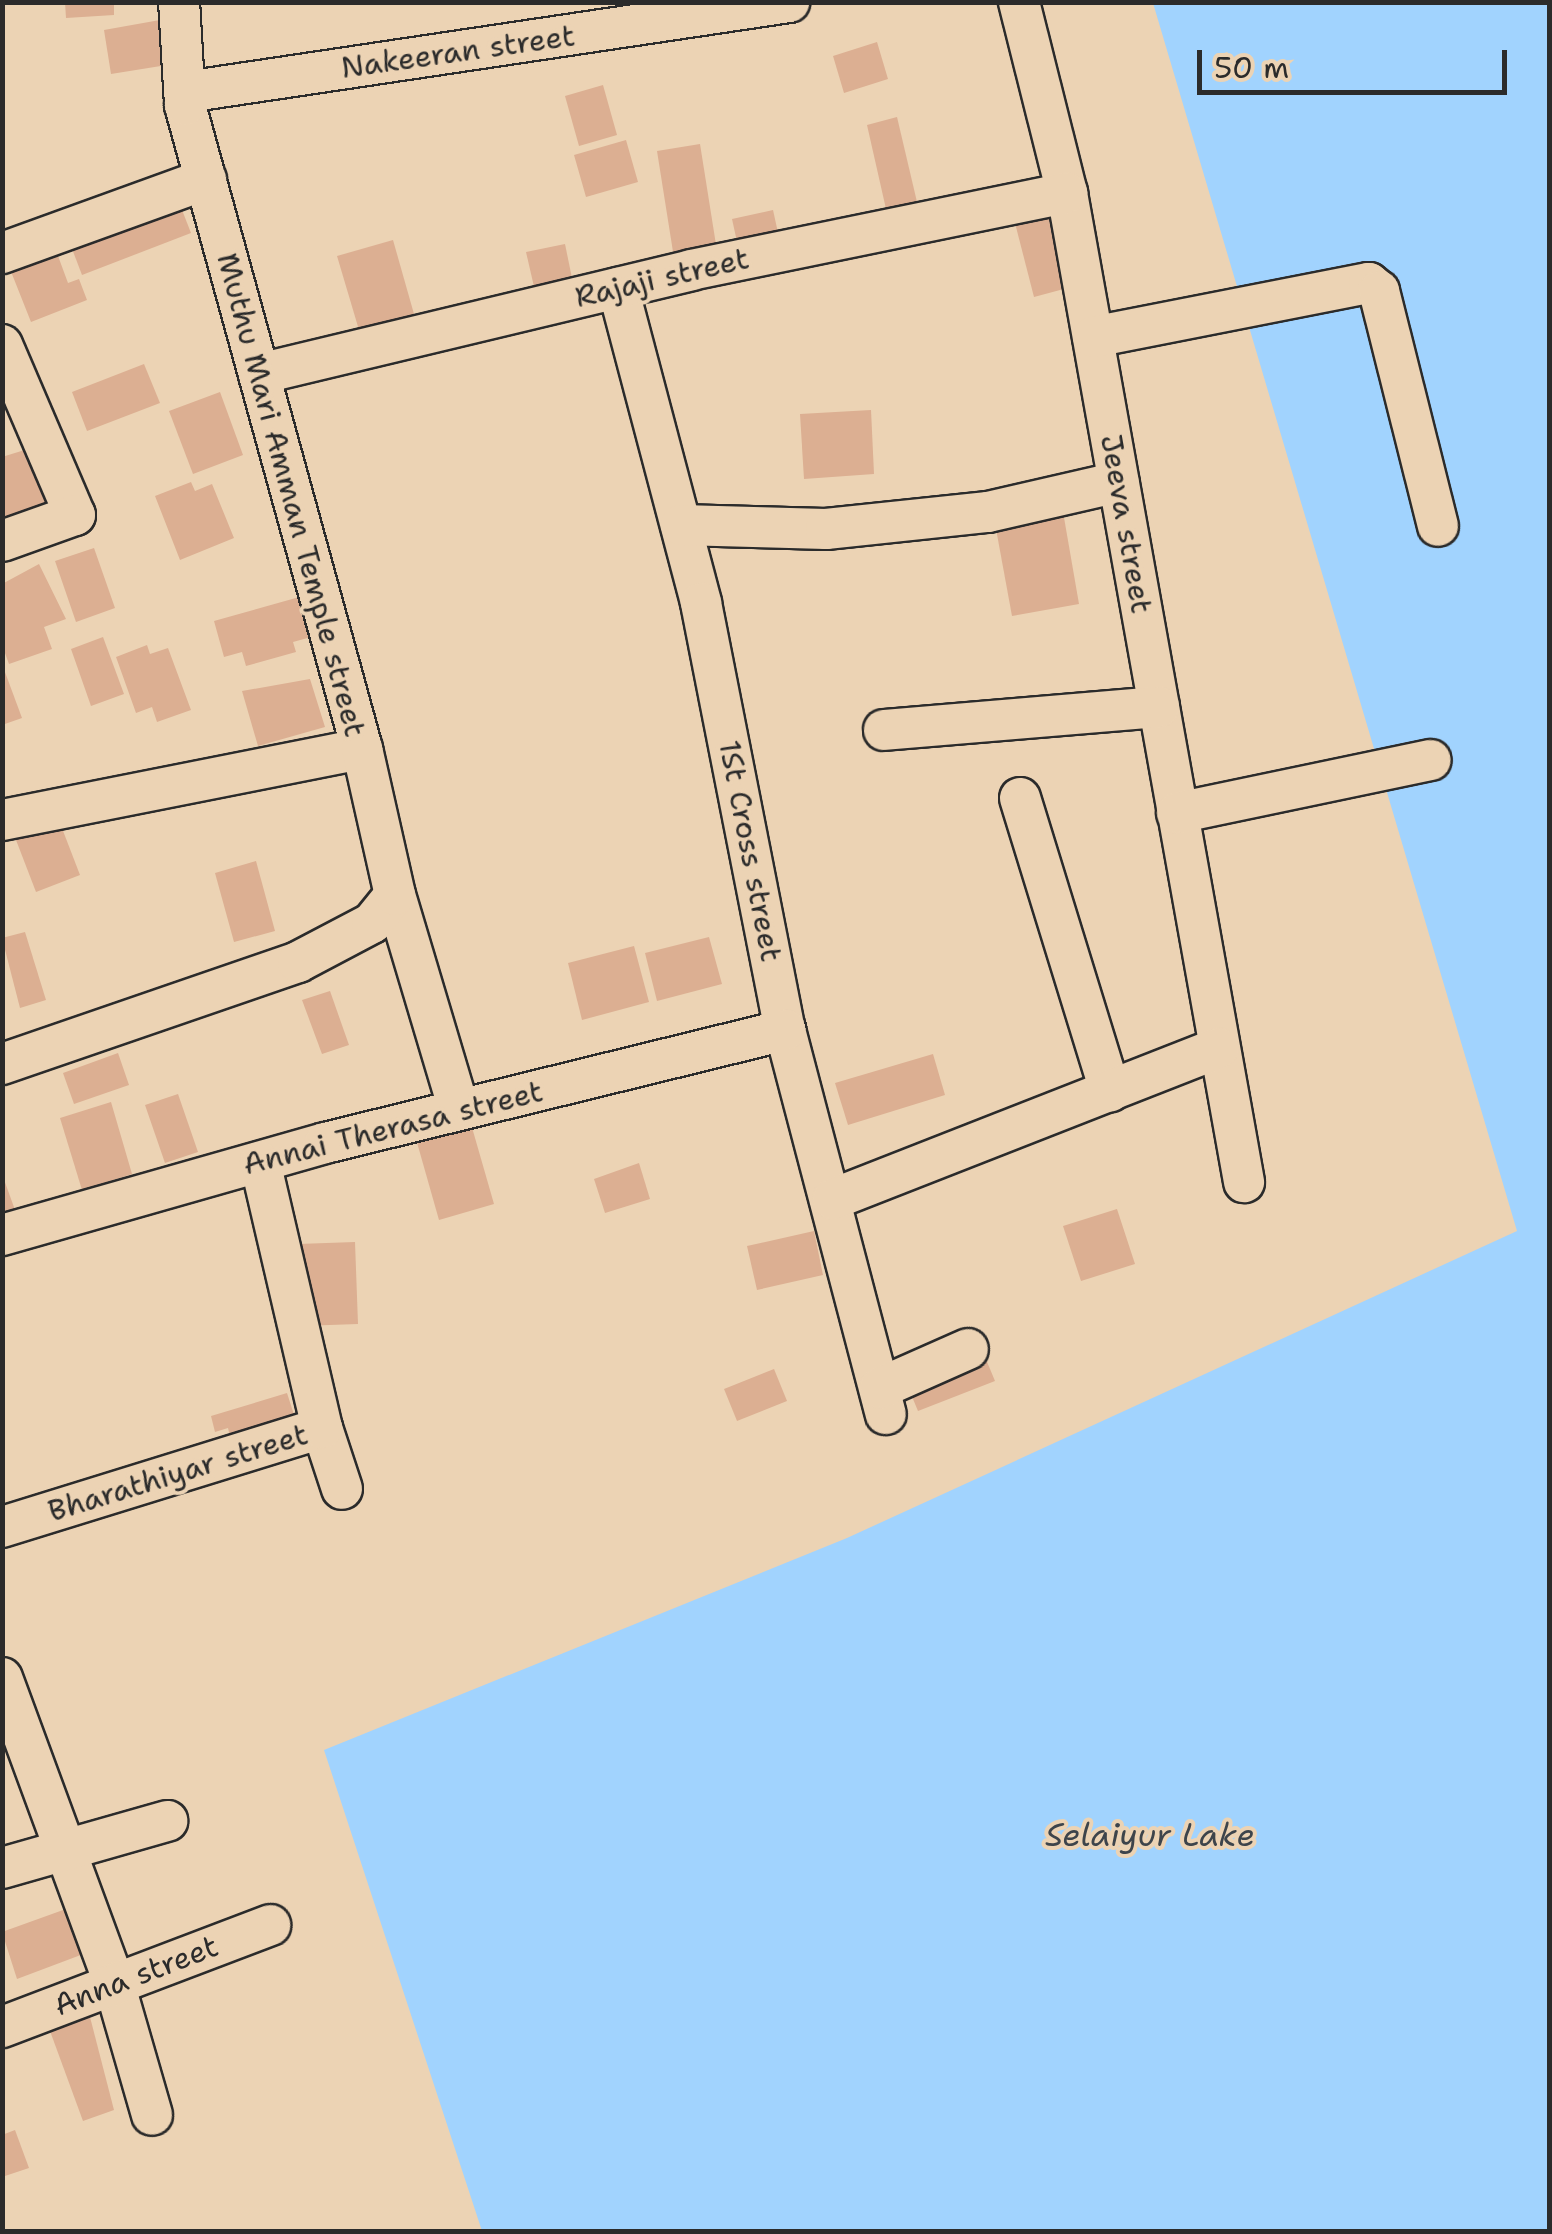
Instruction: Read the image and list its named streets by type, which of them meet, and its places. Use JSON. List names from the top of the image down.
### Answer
{
  "streets": {
    "street": [
      "Nakeeran street",
      "Rajaji street",
      "Muthu Mari Amman Temple street",
      "Jeeva street",
      "1St Cross street",
      "Annai Therasa street",
      "Bharathiyar street",
      "Anna street"
    ]
  },
  "crossings": [
    ["Nakeeran street", "Muthu Mari Amman Temple street"],
    ["Rajaji street", "Muthu Mari Amman Temple street"],
    ["Rajaji street", "Jeeva street"],
    ["Rajaji street", "1St Cross street"],
    ["1St Cross street", "Annai Therasa street"],
    ["Annai Therasa street", "Bharathiyar street"]
  ],
  "water": ["Selaiyur Lake"],
  "scale_bar": "50 m"
}
